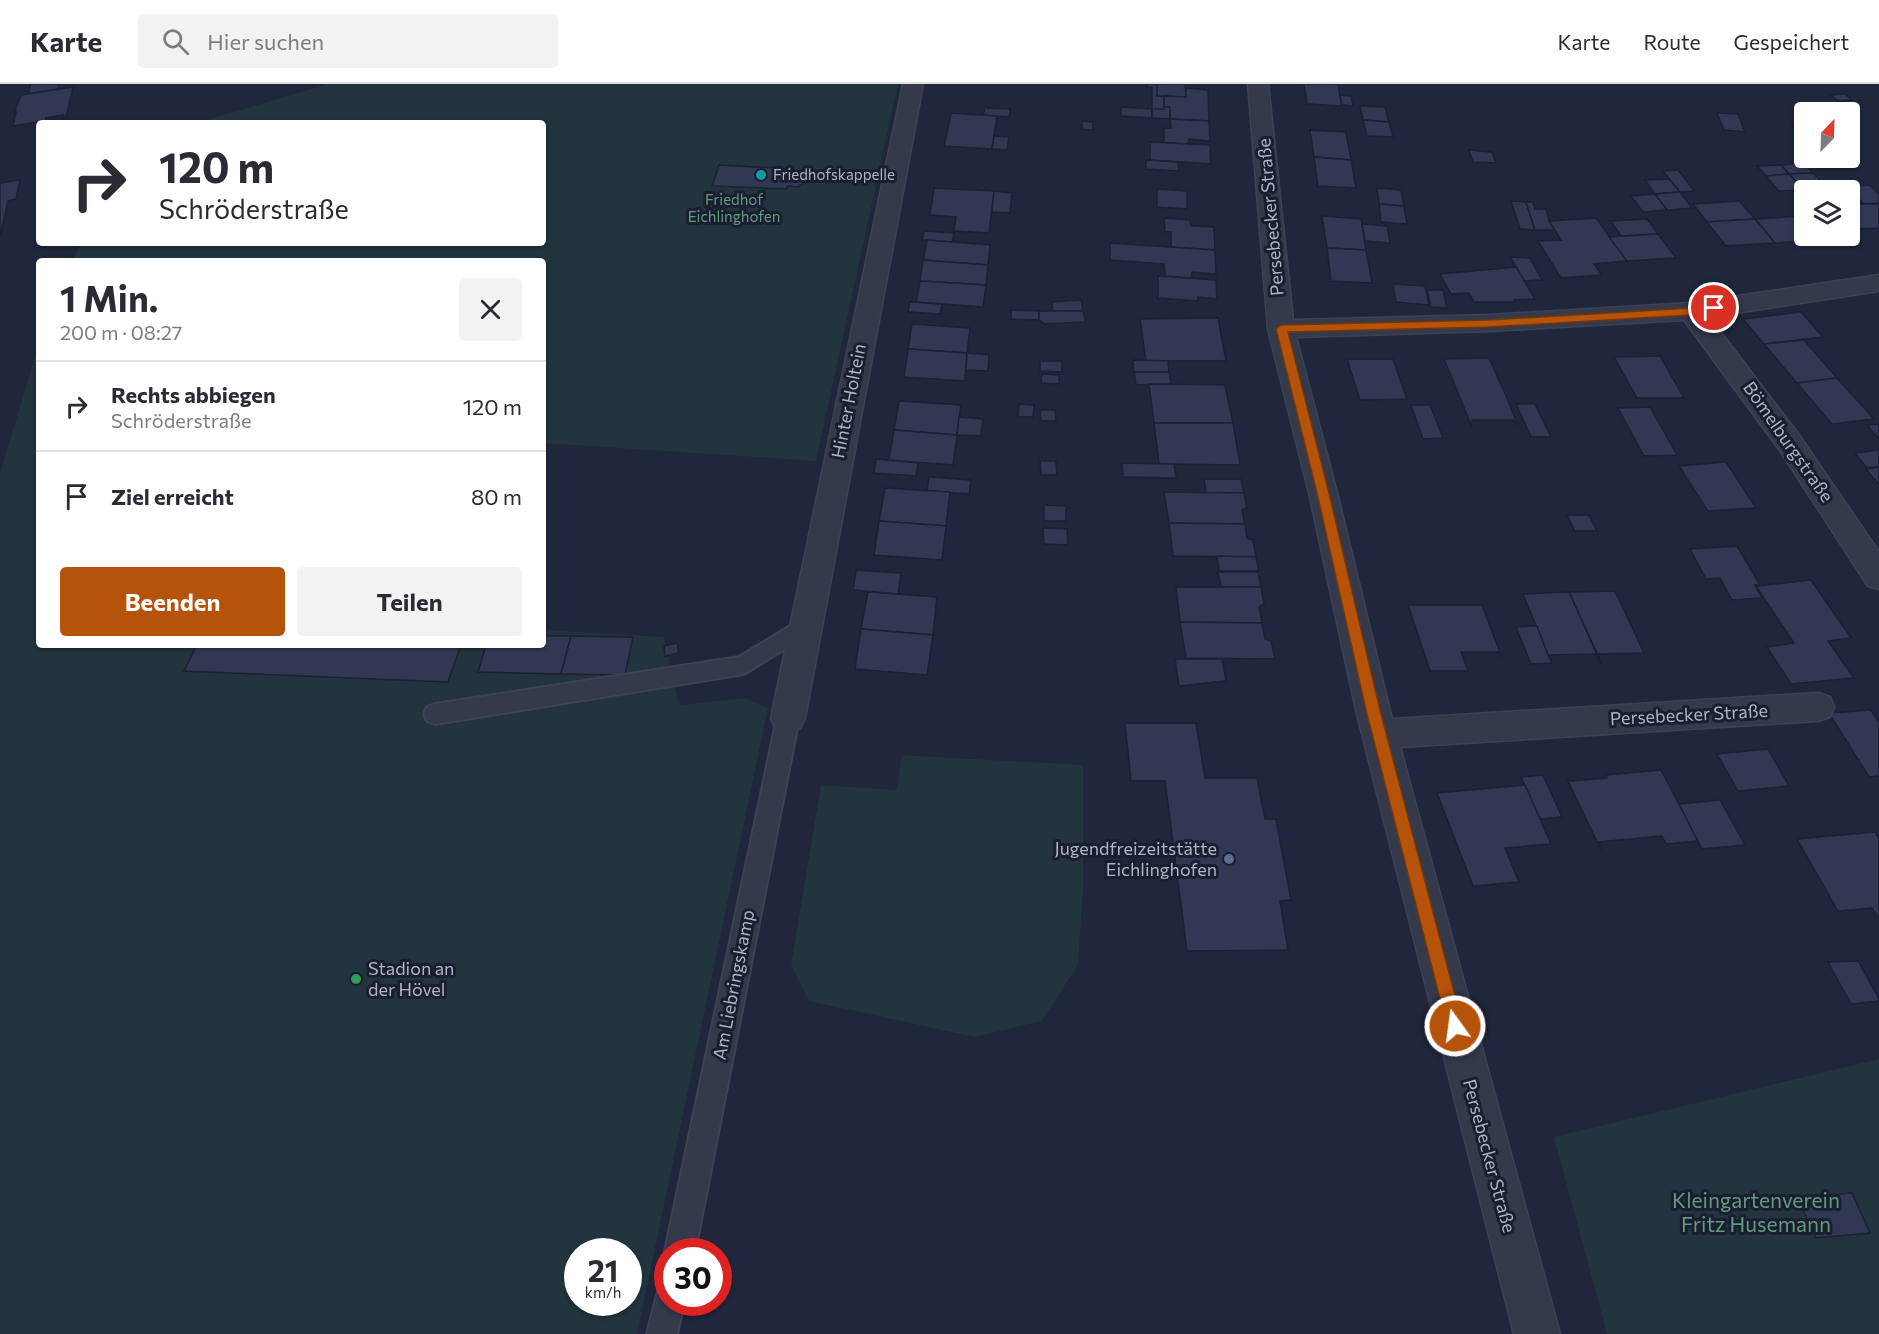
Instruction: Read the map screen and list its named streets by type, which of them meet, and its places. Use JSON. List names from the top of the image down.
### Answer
{
  "streets": {
    "street": ["Persebecker Straße", "Hinter Holtein", "Bömelburgstraße"],
    "lane": ["Am Liebringskamp"]
  },
  "crossings": [
    ["Hinter Holtein", "Am Liebringskamp"]
  ],
  "parks": ["Friedhof Eichlinghofen", "Kleingartenverein Fritz Husemann"],
  "places": ["Friedhofskappelle", "Jugendfreizeitstätte Eichlinghofen", "Stadion an der Hövel"],
  "north": "top right",
  "page": {
    "header": "Karte",
    "search": "Hier suchen",
    "nav": ["Karte", "Route", "Gespeichert"],
    "turn": ["120 m", "Schröderstraße"],
    "heading": ["1 Min.", "200 m · 08:27"],
    "list": [
      {
        "name": "Rechts abbiegen",
        "note": "Schröderstraße",
        "value": "120 m"
      },
      {
        "name": "Ziel erreicht",
        "value": "80 m"
      }
    ],
    "buttons": ["Beenden", "Teilen"],
    "speed": "21 km/h",
    "limit": "30"
  }
}
